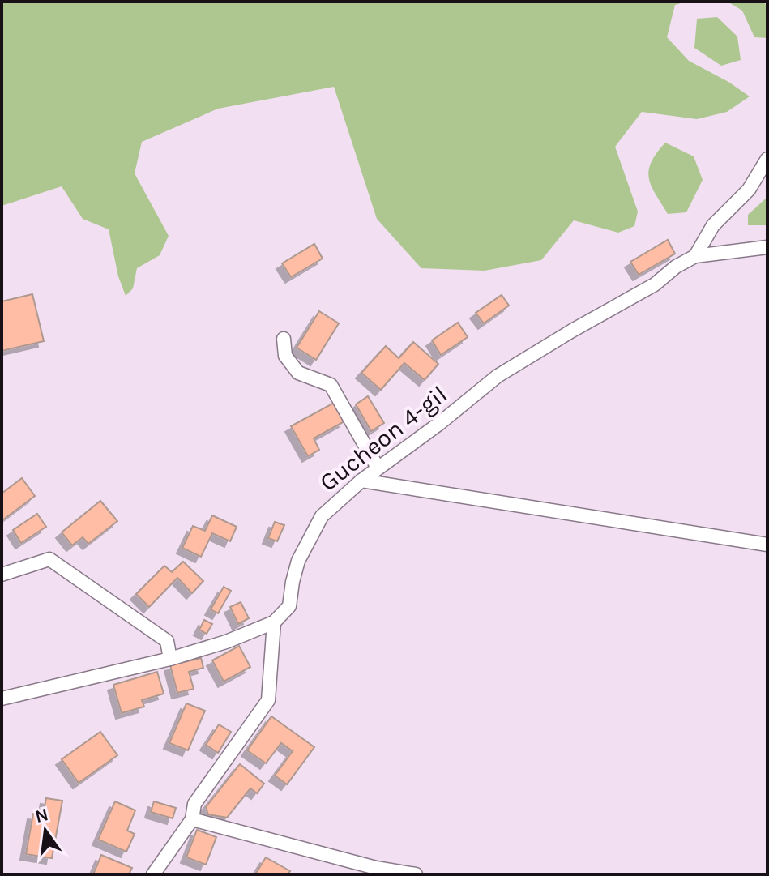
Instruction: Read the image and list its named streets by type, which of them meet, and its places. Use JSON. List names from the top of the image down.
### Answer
{
  "streets": {
    "lane": ["Gucheon 4-gil"]
  },
  "north": "top"
}
